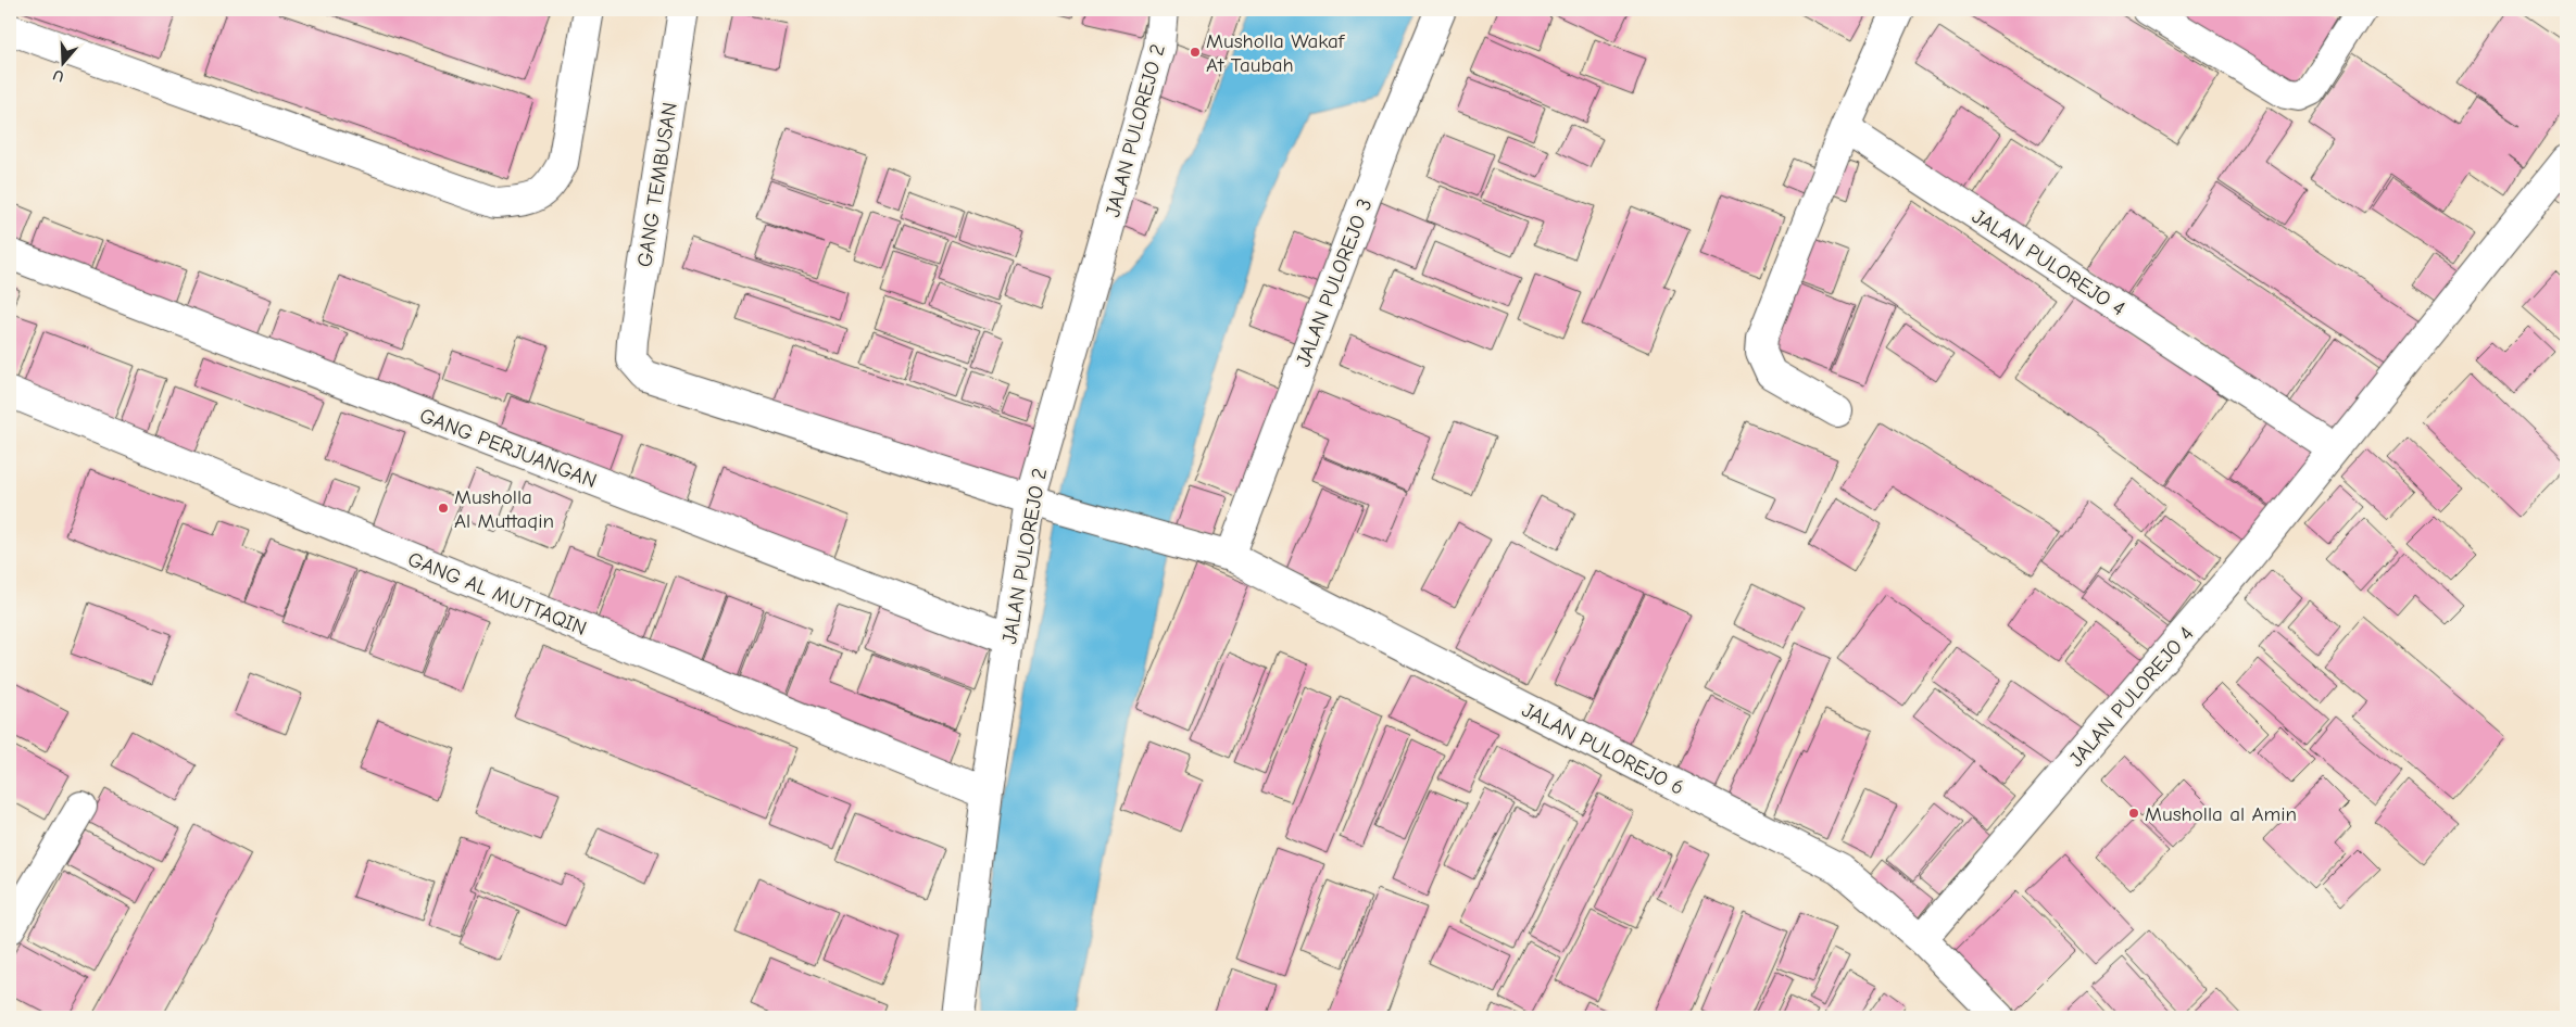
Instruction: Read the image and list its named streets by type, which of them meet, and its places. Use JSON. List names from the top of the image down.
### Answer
{
  "streets": {
    "street": [
      "JALAN PULOREJO 2",
      "GANG TEMBUSAN",
      "JALAN PULOREJO 4",
      "JALAN PULOREJO 3",
      "GANG PERJUANGAN",
      "GANG AL MUTTAQIN",
      "JALAN PULOREJO 6"
    ]
  },
  "crossings": [
    ["JALAN PULOREJO 2", "GANG PERJUANGAN"],
    ["JALAN PULOREJO 2", "GANG AL MUTTAQIN"],
    ["JALAN PULOREJO 2", "JALAN PULOREJO 6"],
    ["GANG TEMBUSAN", "JALAN PULOREJO 6"],
    ["JALAN PULOREJO 4", "JALAN PULOREJO 6"],
    ["JALAN PULOREJO 3", "JALAN PULOREJO 6"]
  ],
  "places": ["Musholla Wakaf At Taubah", "Musholla Al Muttaqin", "Musholla al Amin"],
  "north": "bottom"
}
